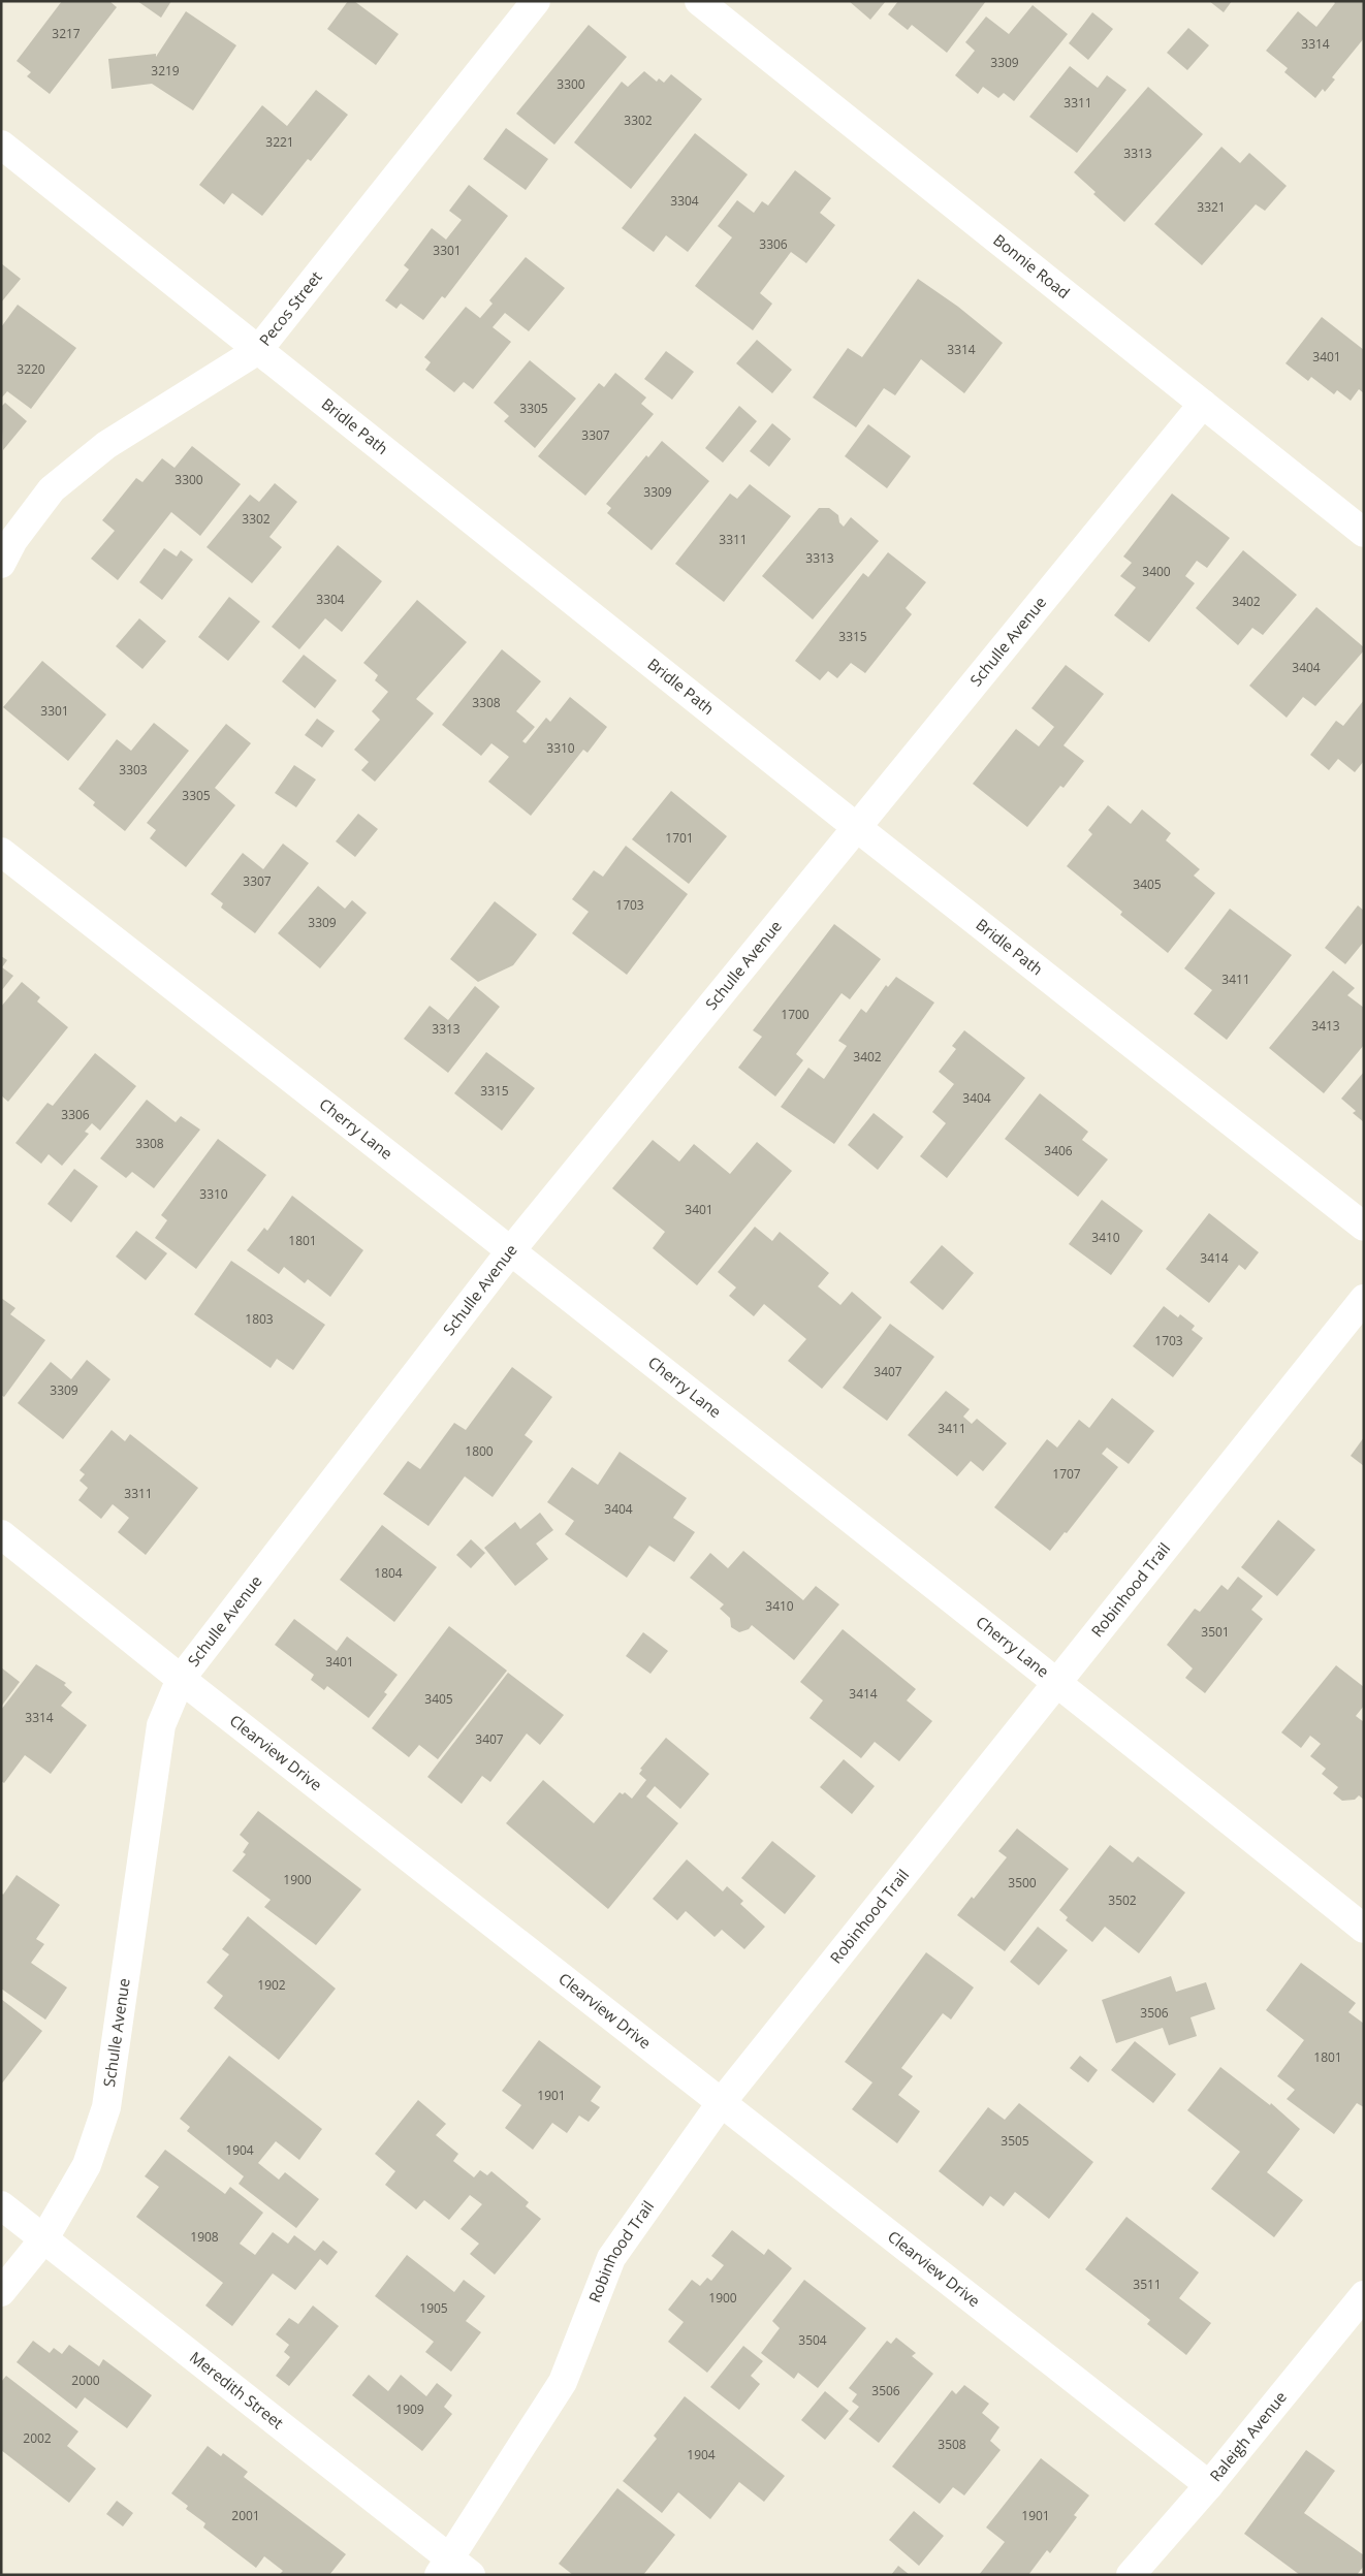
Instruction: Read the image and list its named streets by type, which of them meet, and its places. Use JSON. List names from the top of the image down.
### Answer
{
  "streets": {
    "street": [
      "Bonnie Road",
      "Pecos Street",
      "Bridle Path",
      "Schulle Avenue",
      "Cherry Lane",
      "Robinhood Trail",
      "Clearview Drive",
      "Meredith Street",
      "Raleigh Avenue"
    ]
  },
  "crossings": [
    ["Bonnie Road", "Schulle Avenue"],
    ["Pecos Street", "Bridle Path"],
    ["Bridle Path", "Schulle Avenue"],
    ["Schulle Avenue", "Cherry Lane"],
    ["Schulle Avenue", "Clearview Drive"],
    ["Schulle Avenue", "Meredith Street"],
    ["Cherry Lane", "Robinhood Trail"],
    ["Robinhood Trail", "Clearview Drive"],
    ["Robinhood Trail", "Meredith Street"],
    ["Clearview Drive", "Raleigh Avenue"]
  ],
  "house_numbers": [
    "3217",
    "3314",
    "3309",
    "3219",
    "3300",
    "3311",
    "3302",
    "3221",
    "3313",
    "3304",
    "3321",
    "3306",
    "3301",
    "3314",
    "3401",
    "3220",
    "3305",
    "3307",
    "3300",
    "3309",
    "3302",
    "3311",
    "3313",
    "3400",
    "3304",
    "3402",
    "3315",
    "3404",
    "3308",
    "3301",
    "3310",
    "3303",
    "3305",
    "1701",
    "3307",
    "3405",
    "1703",
    "3309",
    "3411",
    "1700",
    "3413",
    "3313",
    "3402",
    "3315",
    "3404",
    "3306",
    "3308",
    "3406",
    "3310",
    "3401",
    "3410",
    "1801",
    "3414",
    "1803",
    "1703",
    "3407",
    "3309",
    "3411",
    "1800",
    "1707",
    "3311",
    "3404",
    "1804",
    "3410",
    "3501",
    "3401",
    "3414",
    "3405",
    "3314",
    "3407",
    "1900",
    "3500",
    "3502",
    "1902",
    "3506",
    "1801",
    "1901",
    "3505",
    "1904",
    "1908",
    "3511",
    "1900",
    "1905",
    "3504",
    "2000",
    "3506",
    "1909",
    "2002",
    "3508",
    "1904",
    "2001",
    "1901"
  ]
}
